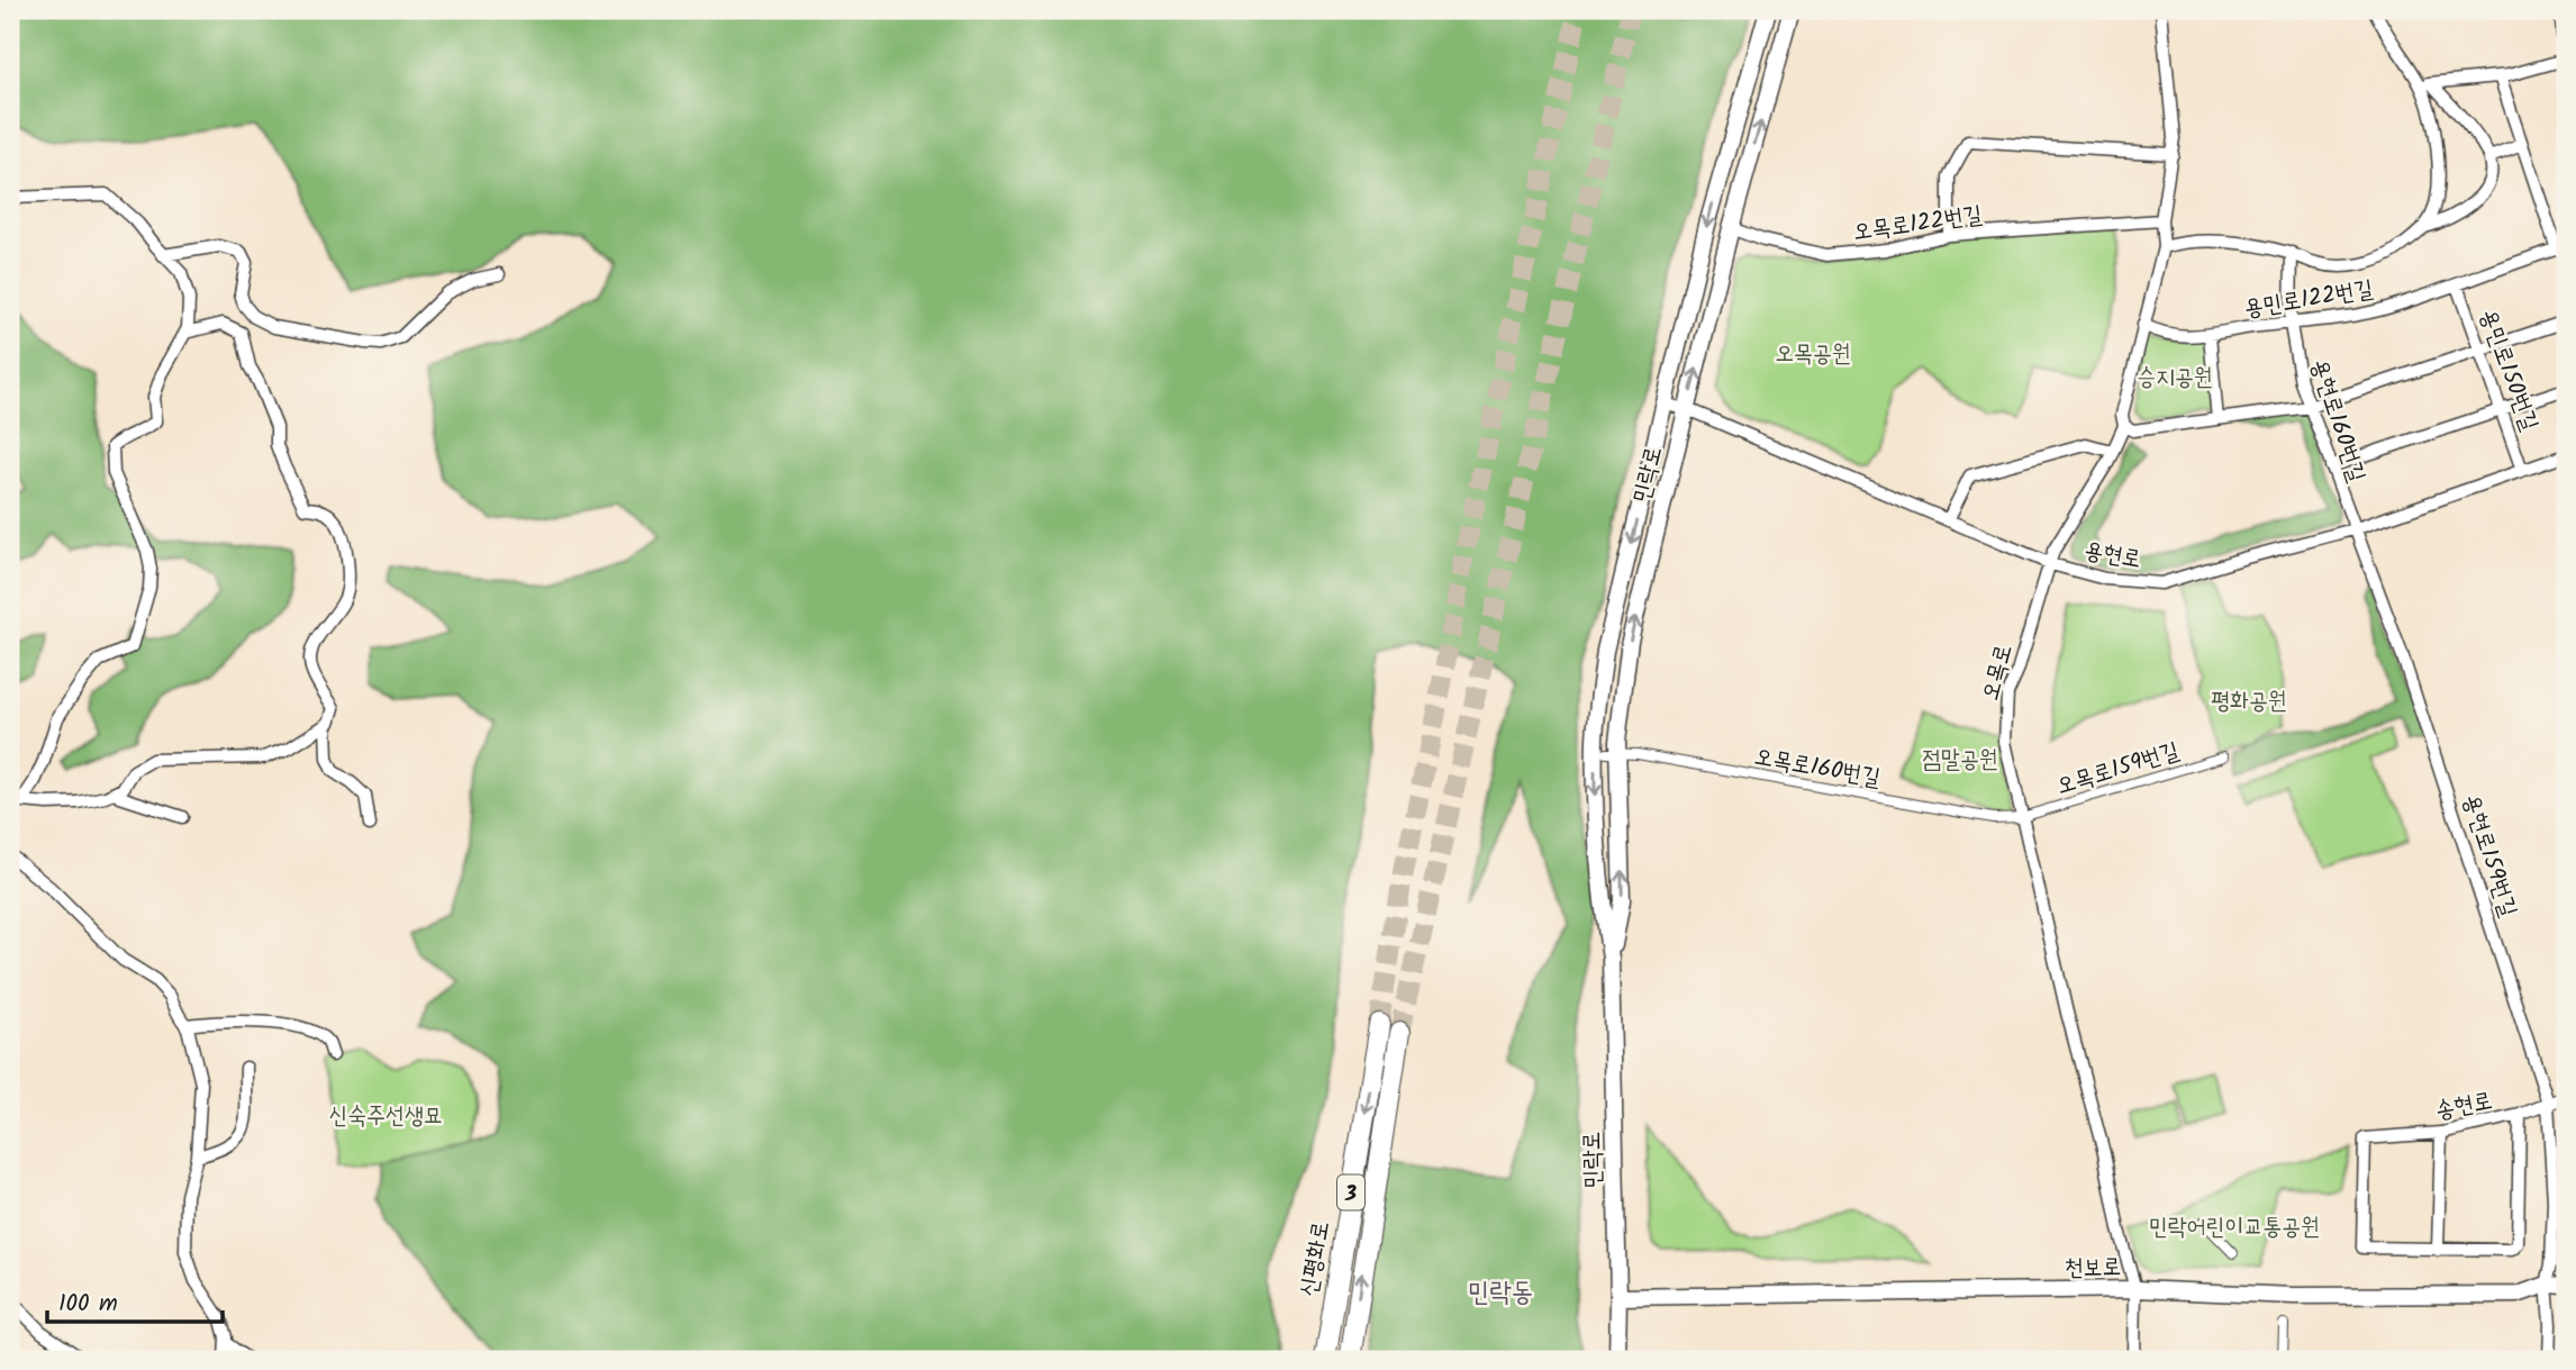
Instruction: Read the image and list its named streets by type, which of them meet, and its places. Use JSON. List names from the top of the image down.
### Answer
{
  "streets": {
    "highway": ["3", "신평화로"],
    "main road": ["민락로", "천보로"],
    "street": [
      "오목로122번길",
      "용민로122번길",
      "용민로150번길",
      "용현로160번길",
      "용현로",
      "오목로",
      "오목로160번길",
      "오목로159번길",
      "용현로159번길",
      "송현로"
    ]
  },
  "crossings": [
    ["오목로122번길", "민락로"],
    ["오목로122번길", "오목로"],
    ["용민로122번길", "용민로150번길"],
    ["용민로122번길", "용현로160번길"],
    ["용민로122번길", "오목로"],
    ["용민로150번길", "용현로"],
    ["용현로160번길", "용현로"],
    ["용현로160번길", "용현로159번길"],
    ["민락로", "용현로"],
    ["민락로", "천보로"],
    ["용현로", "오목로"],
    ["용현로", "용현로159번길"],
    ["오목로", "오목로160번길"],
    ["오목로", "오목로159번길"],
    ["오목로", "천보로"],
    ["오목로160번길", "오목로159번길"],
    ["용현로159번길", "송현로"],
    ["용현로159번길", "천보로"]
  ],
  "districts": ["민락동"],
  "parks": [
    "오목공원",
    "승지공원",
    "평화공원",
    "점말공원",
    "신숙주선생묘",
    "민락어린이교통공원"
  ],
  "scale_bar": "100 m"
}
